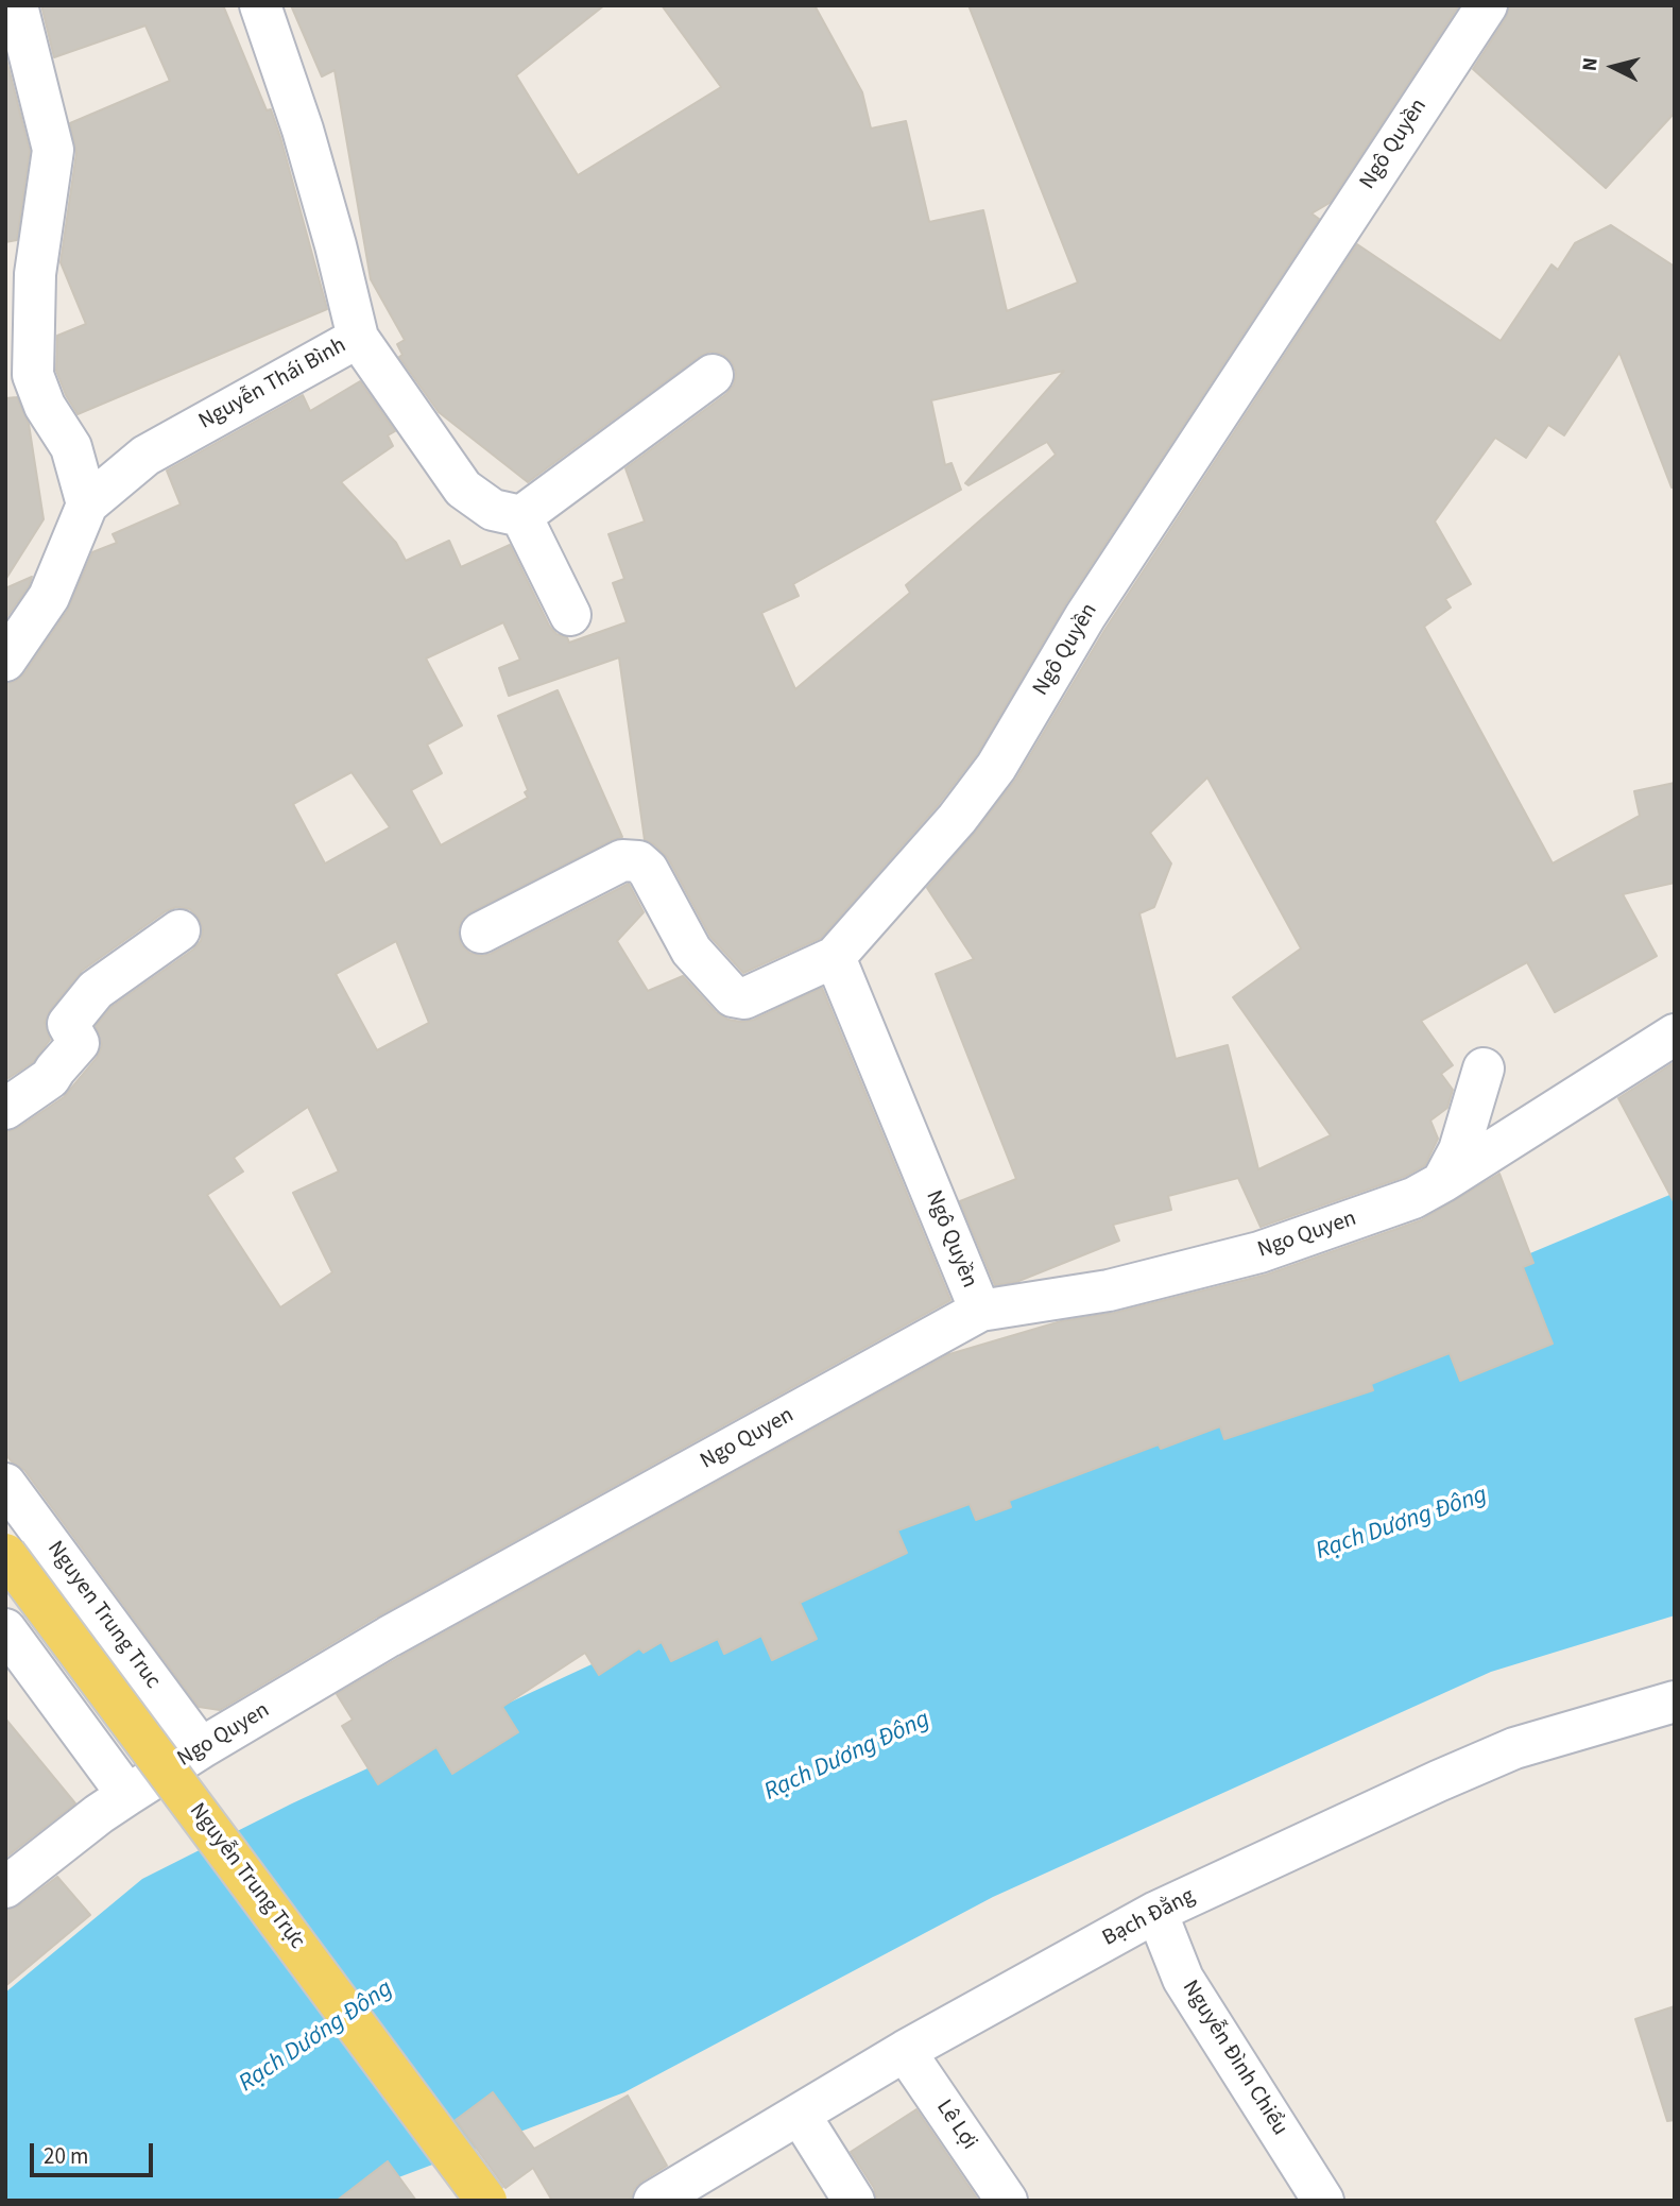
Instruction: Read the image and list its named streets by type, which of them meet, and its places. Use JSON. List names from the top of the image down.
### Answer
{
  "streets": {
    "main road": ["Nguyễn Trung Trực"],
    "street": [
      "Ngô Quyền",
      "Nguyễn Thái Bình",
      "Ngo Quyen",
      "Nguyen Trung Truc",
      "Bạch Đằng",
      "Nguyễn Đình Chiểu",
      "Lê Lợi"
    ]
  },
  "crossings": [
    ["Ngô Quyền", "Ngo Quyen"],
    ["Ngo Quyen", "Nguyen Trung Truc"],
    ["Bạch Đằng", "Nguyễn Đình Chiểu"],
    ["Bạch Đằng", "Lê Lợi"]
  ],
  "water": ["Rạch Dương Đông"],
  "scale_bar": "20 m",
  "north": "left"
}
